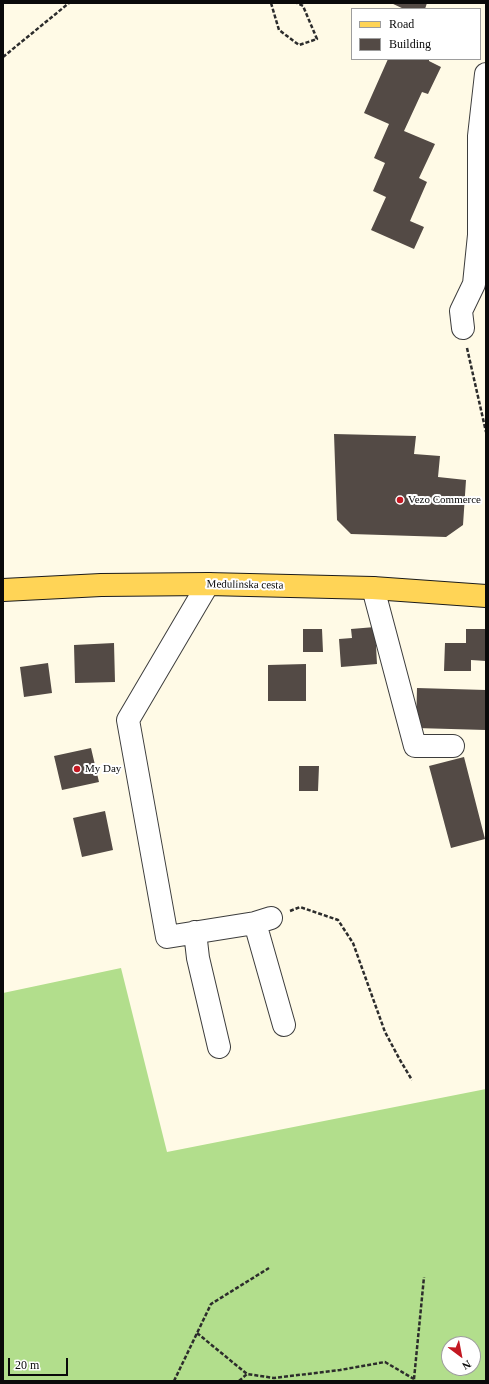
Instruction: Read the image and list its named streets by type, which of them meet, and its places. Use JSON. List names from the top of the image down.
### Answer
{
  "streets": {
    "main road": ["Medulinska cesta"]
  },
  "places": ["Vezo Commerce", "My Day"],
  "legend": ["Road", "Building"],
  "scale_bar": "20 m",
  "north": "bottom right"
}
